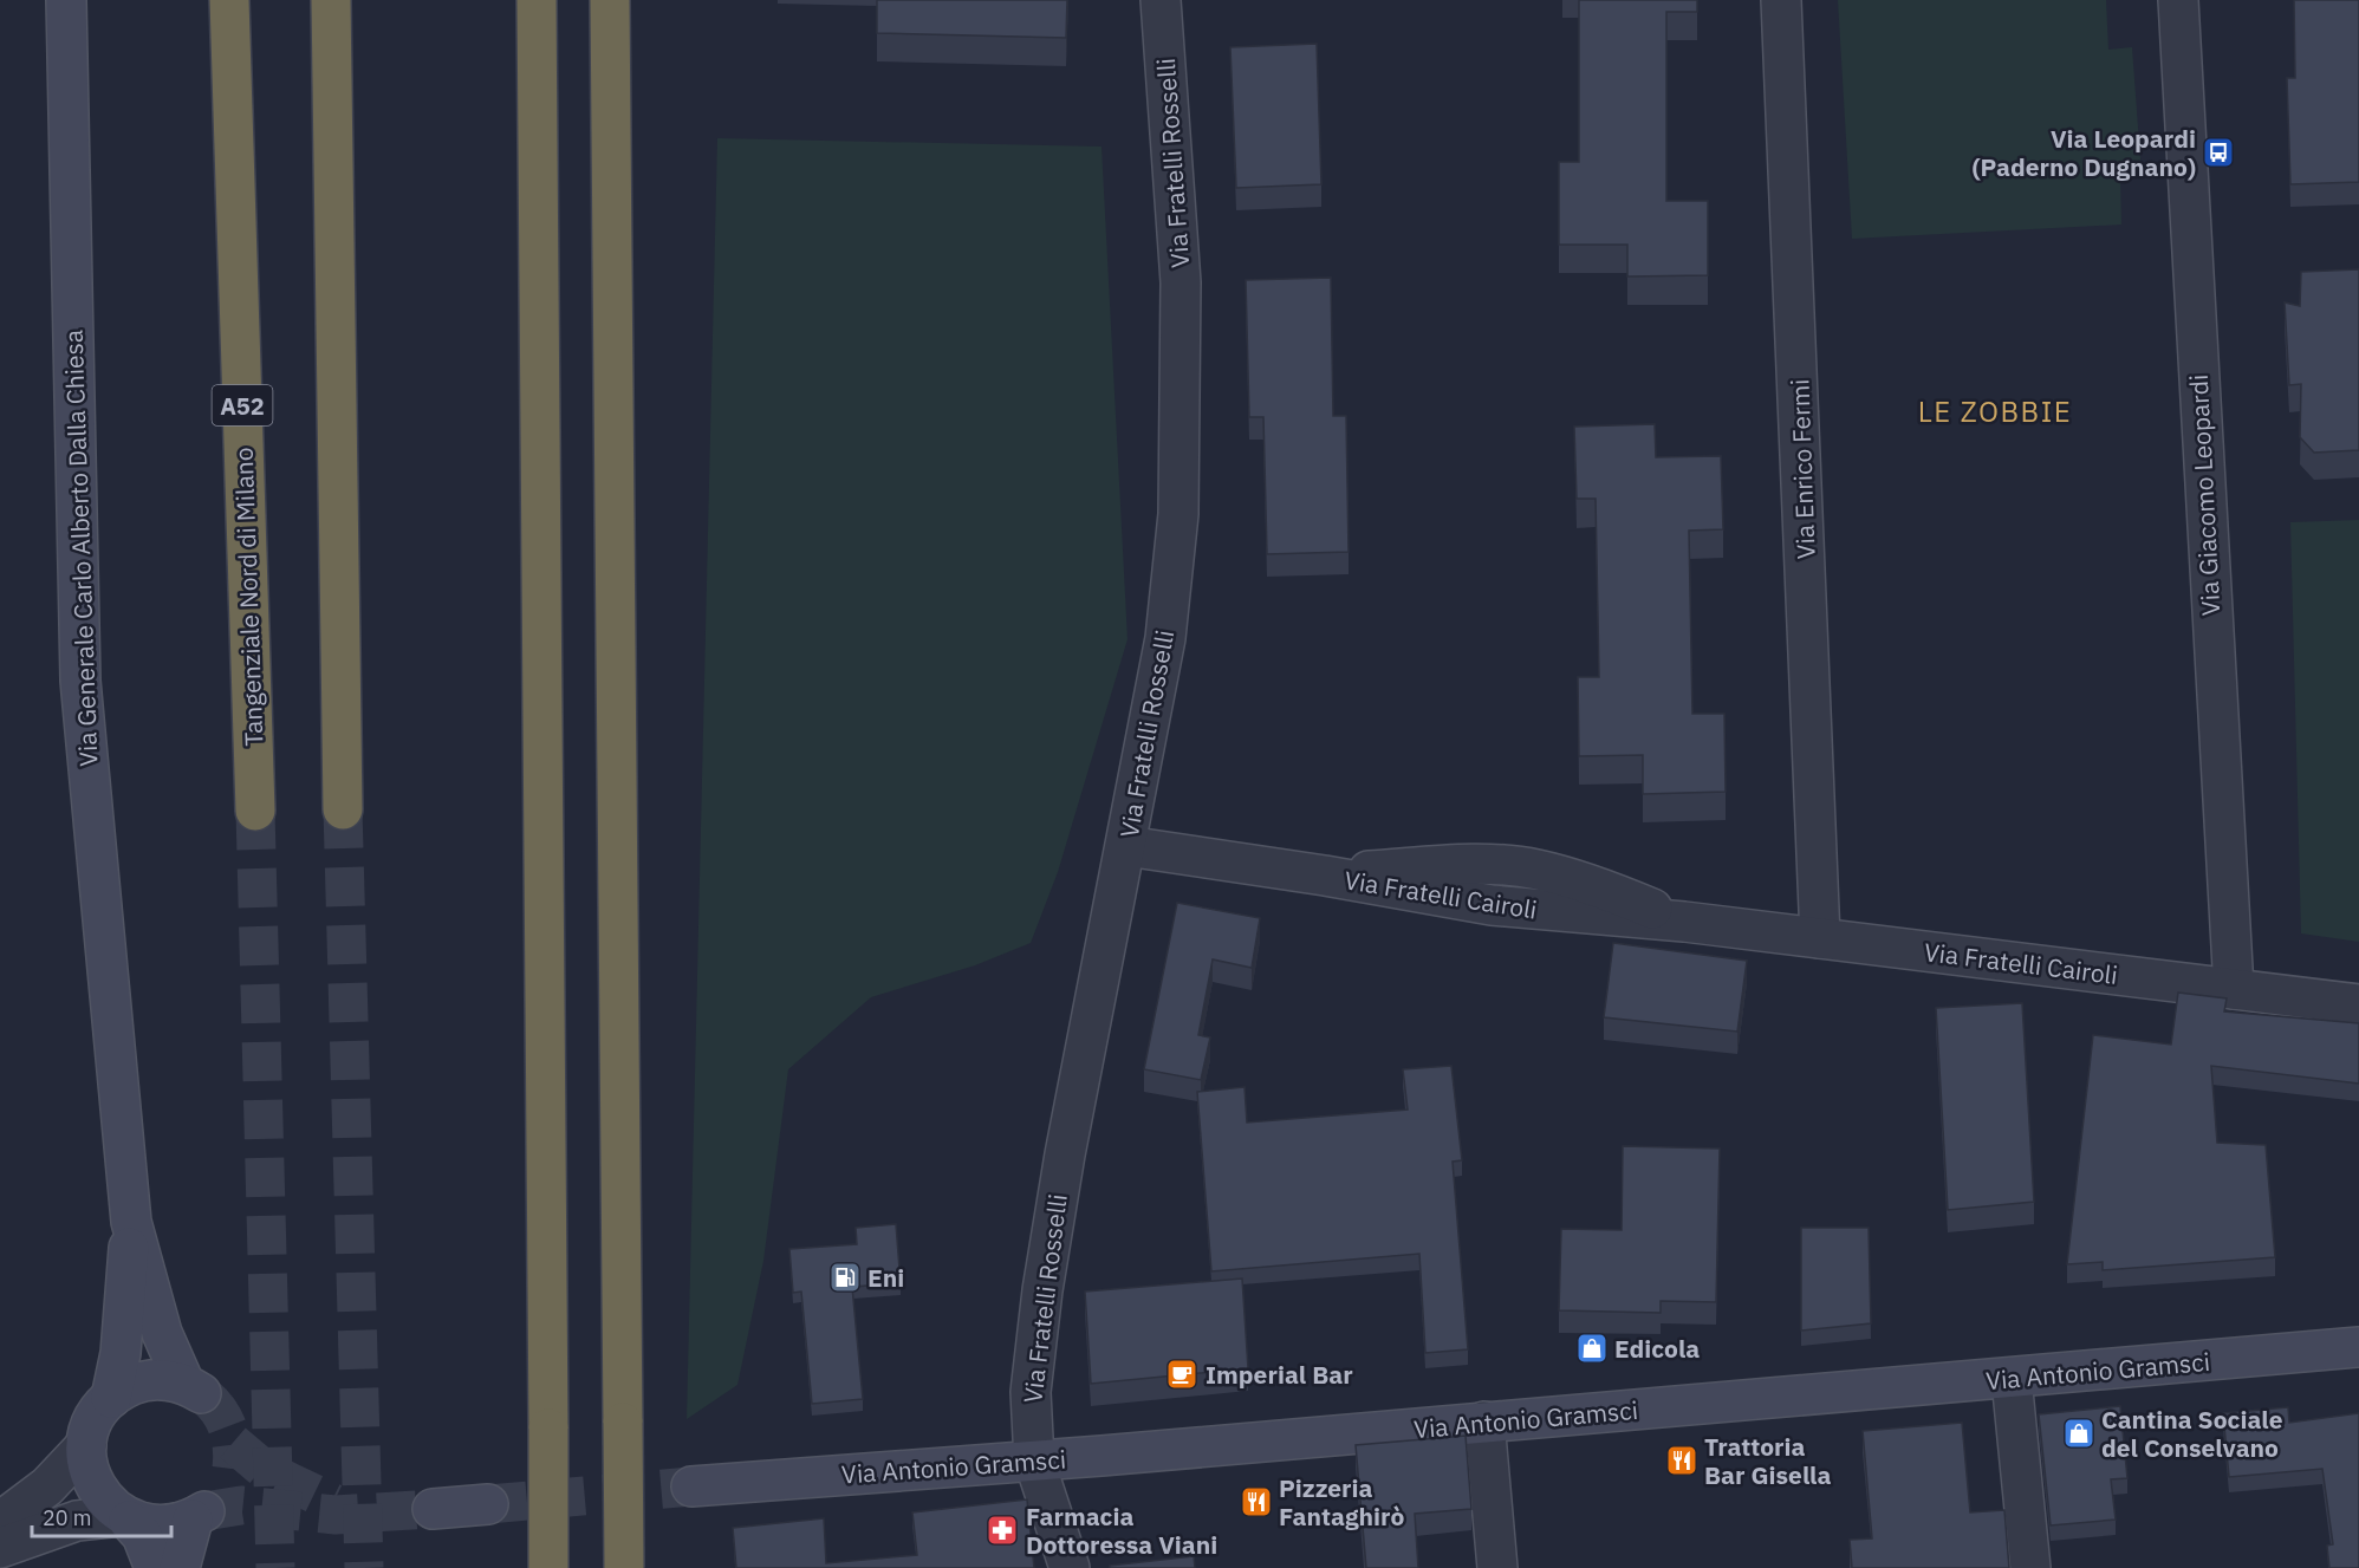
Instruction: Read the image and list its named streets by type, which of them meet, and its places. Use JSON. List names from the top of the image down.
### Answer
{
  "streets": {
    "highway": ["A52", "Tangenziale Nord di Milano"],
    "street": [
      "Via Fratelli Rosselli",
      "Via Enrico Fermi",
      "Via Giacomo Leopardi",
      "Via Generale Carlo Alberto Dalla Chiesa",
      "Via Fratelli Cairoli",
      "Via Antonio Gramsci"
    ]
  },
  "crossings": [
    ["Via Fratelli Rosselli", "Via Fratelli Cairoli"],
    ["Via Fratelli Rosselli", "Via Antonio Gramsci"],
    ["Via Enrico Fermi", "Via Fratelli Cairoli"],
    ["Via Giacomo Leopardi", "Via Fratelli Cairoli"]
  ],
  "districts": ["LE ZOBBIE"],
  "places": {
    "bus stop": ["Via Leopardi (Paderno Dugnano)"],
    "fuel station": ["Eni"],
    "shop": ["Edicola", "Cantina Sociale del Conselvano"],
    "cafe": ["Imperial Bar"],
    "restaurant": ["Trattoria Bar Gisella", "Pizzeria Fantaghirò"],
    "pharmacy": ["Farmacia Dottoressa Viani"]
  },
  "scale_bar": "20 m"
}
